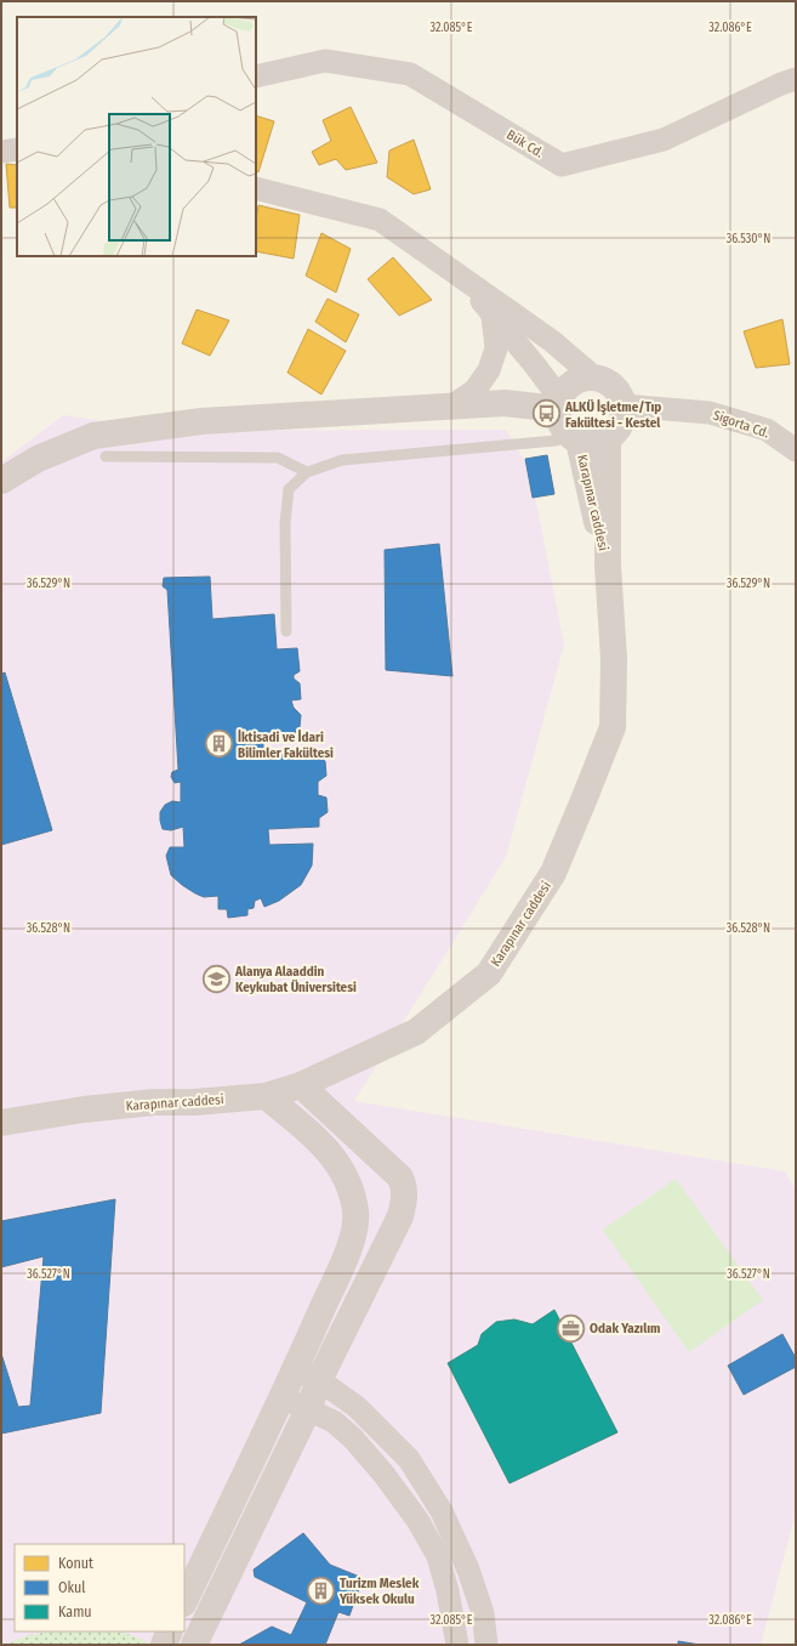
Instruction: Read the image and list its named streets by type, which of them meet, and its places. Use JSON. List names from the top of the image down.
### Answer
{
  "streets": {
    "street": ["Bük Cd.", "Sigorta Cd.", "Karapınar caddesi"]
  },
  "crossings": [
    ["Sigorta Cd.", "Karapınar caddesi"]
  ],
  "places": {
    "bus stop": ["ALKÜ İşletme/Tıp Fakültesi - Kestel"],
    "building": ["İktisadi ve İdari Bilimler Fakültesi", "Turizm Meslek Yüksek Okulu"],
    "school or university": ["Alanya Alaaddin Keykubat Üniversitesi"],
    "office": ["Odak Yazılım"]
  },
  "legend": ["Konut", "Okul", "Kamu"],
  "coordinates": [
    "32.085°E",
    "32.086°E",
    "36.530°N",
    "36.529°N",
    "36.528°N",
    "36.527°N"
  ]
}
